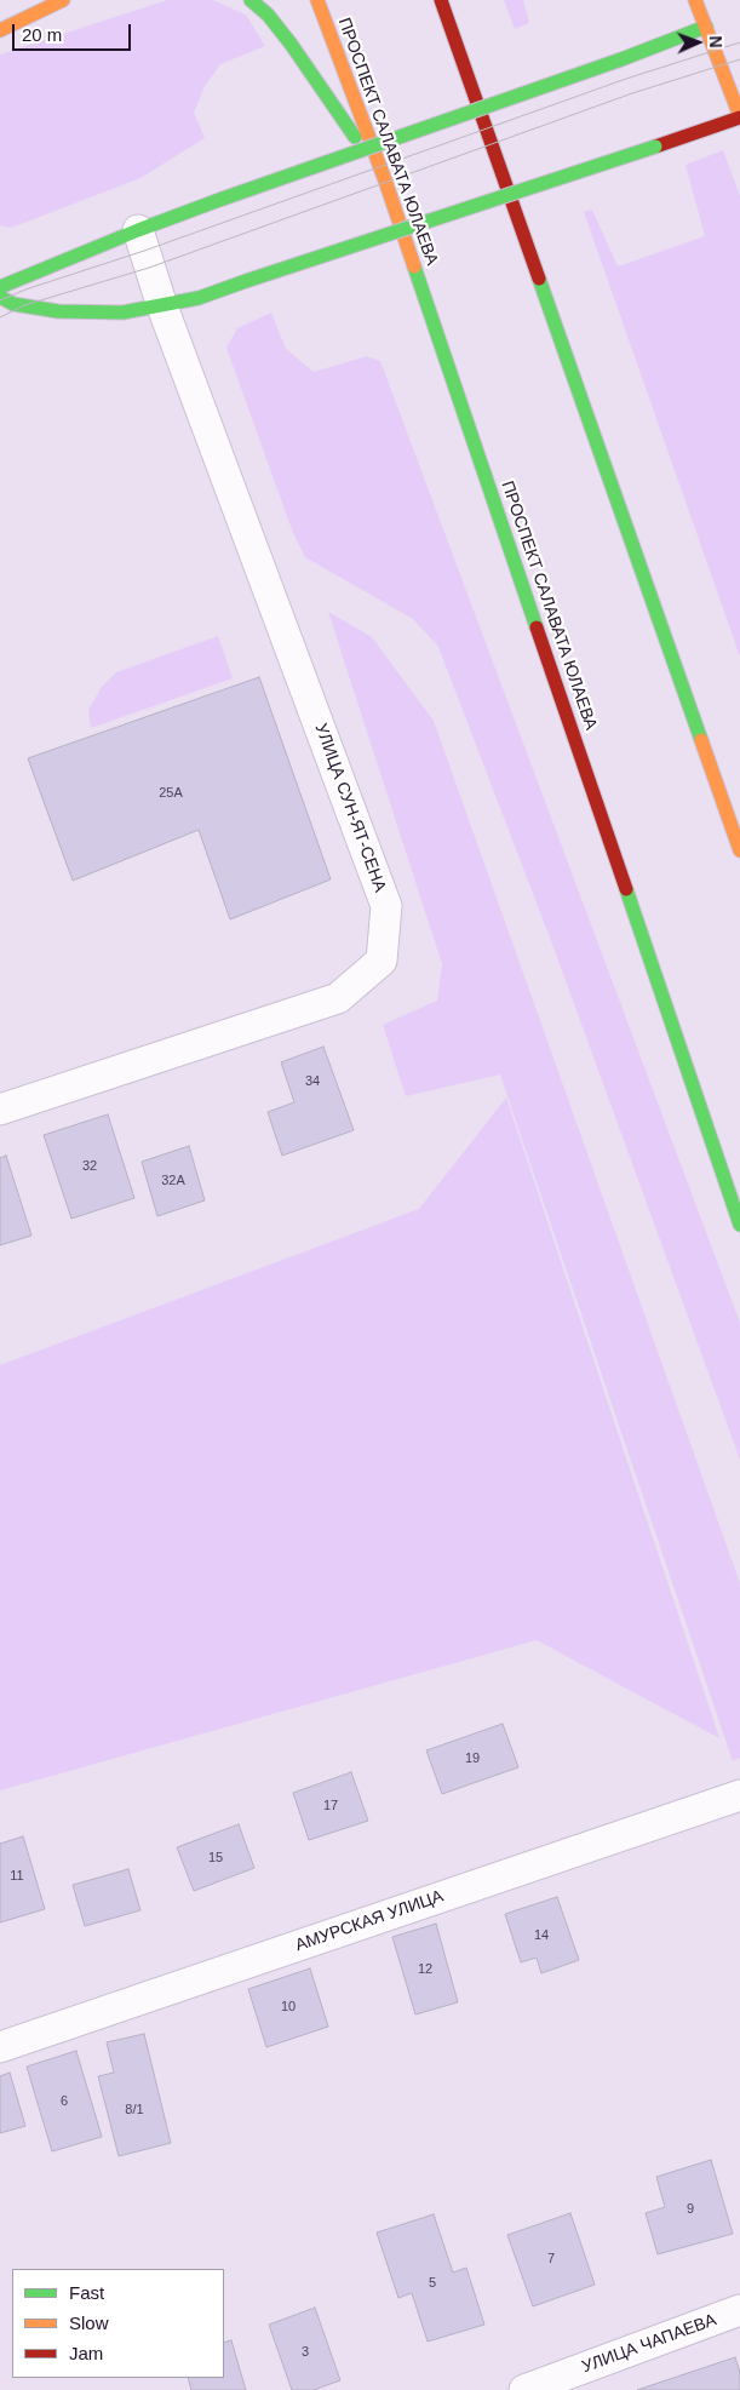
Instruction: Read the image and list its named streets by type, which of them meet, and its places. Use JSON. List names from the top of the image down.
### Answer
{
  "streets": {
    "main road": ["ПРОСПЕКТ САЛАВАТА ЮЛАЕВА"],
    "street": ["УЛИЦА СУН-ЯТ-СЕНА", "АМУРСКАЯ УЛИЦА", "УЛИЦА ЧАПАЕВА"]
  },
  "house_numbers": [
    "25А",
    "34",
    "32",
    "32А",
    "19",
    "17",
    "15",
    "11",
    "14",
    "12",
    "10",
    "6",
    "8/1",
    "9",
    "7",
    "5",
    "3"
  ],
  "legend": ["Fast", "Slow", "Jam"],
  "scale_bar": "20 m",
  "north": "right"
}
